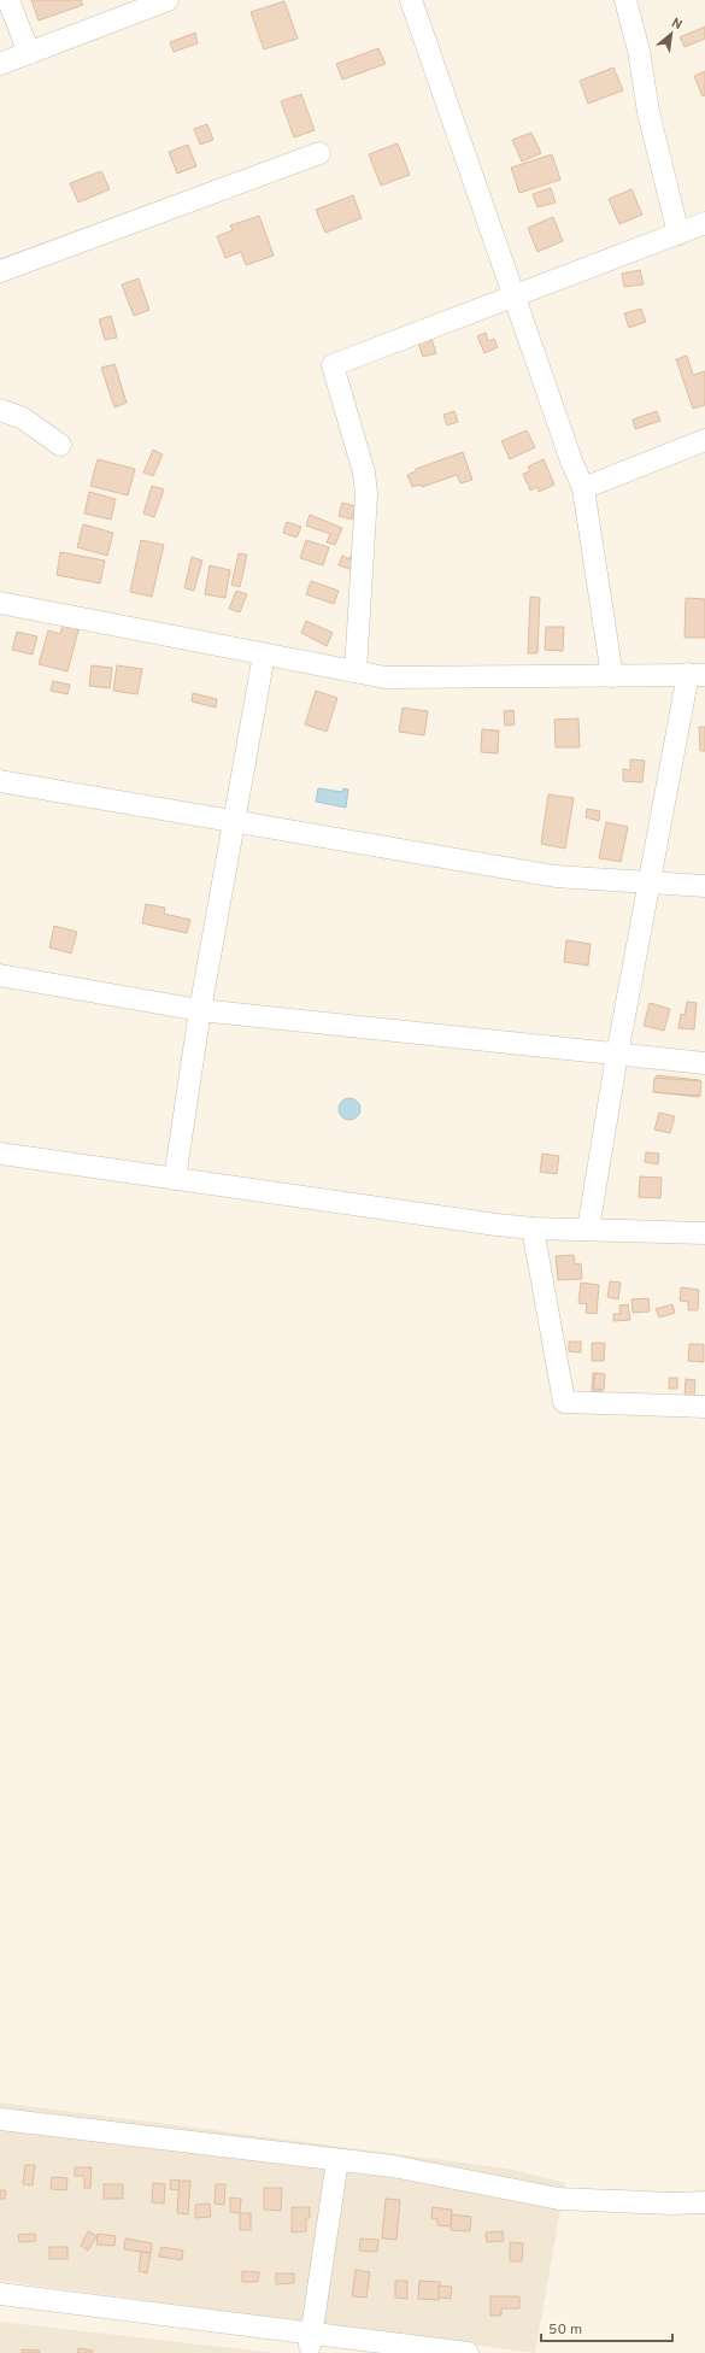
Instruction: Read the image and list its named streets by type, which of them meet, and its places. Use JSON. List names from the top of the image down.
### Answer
{
  "scale_bar": "50 m",
  "north": "top right"
}
